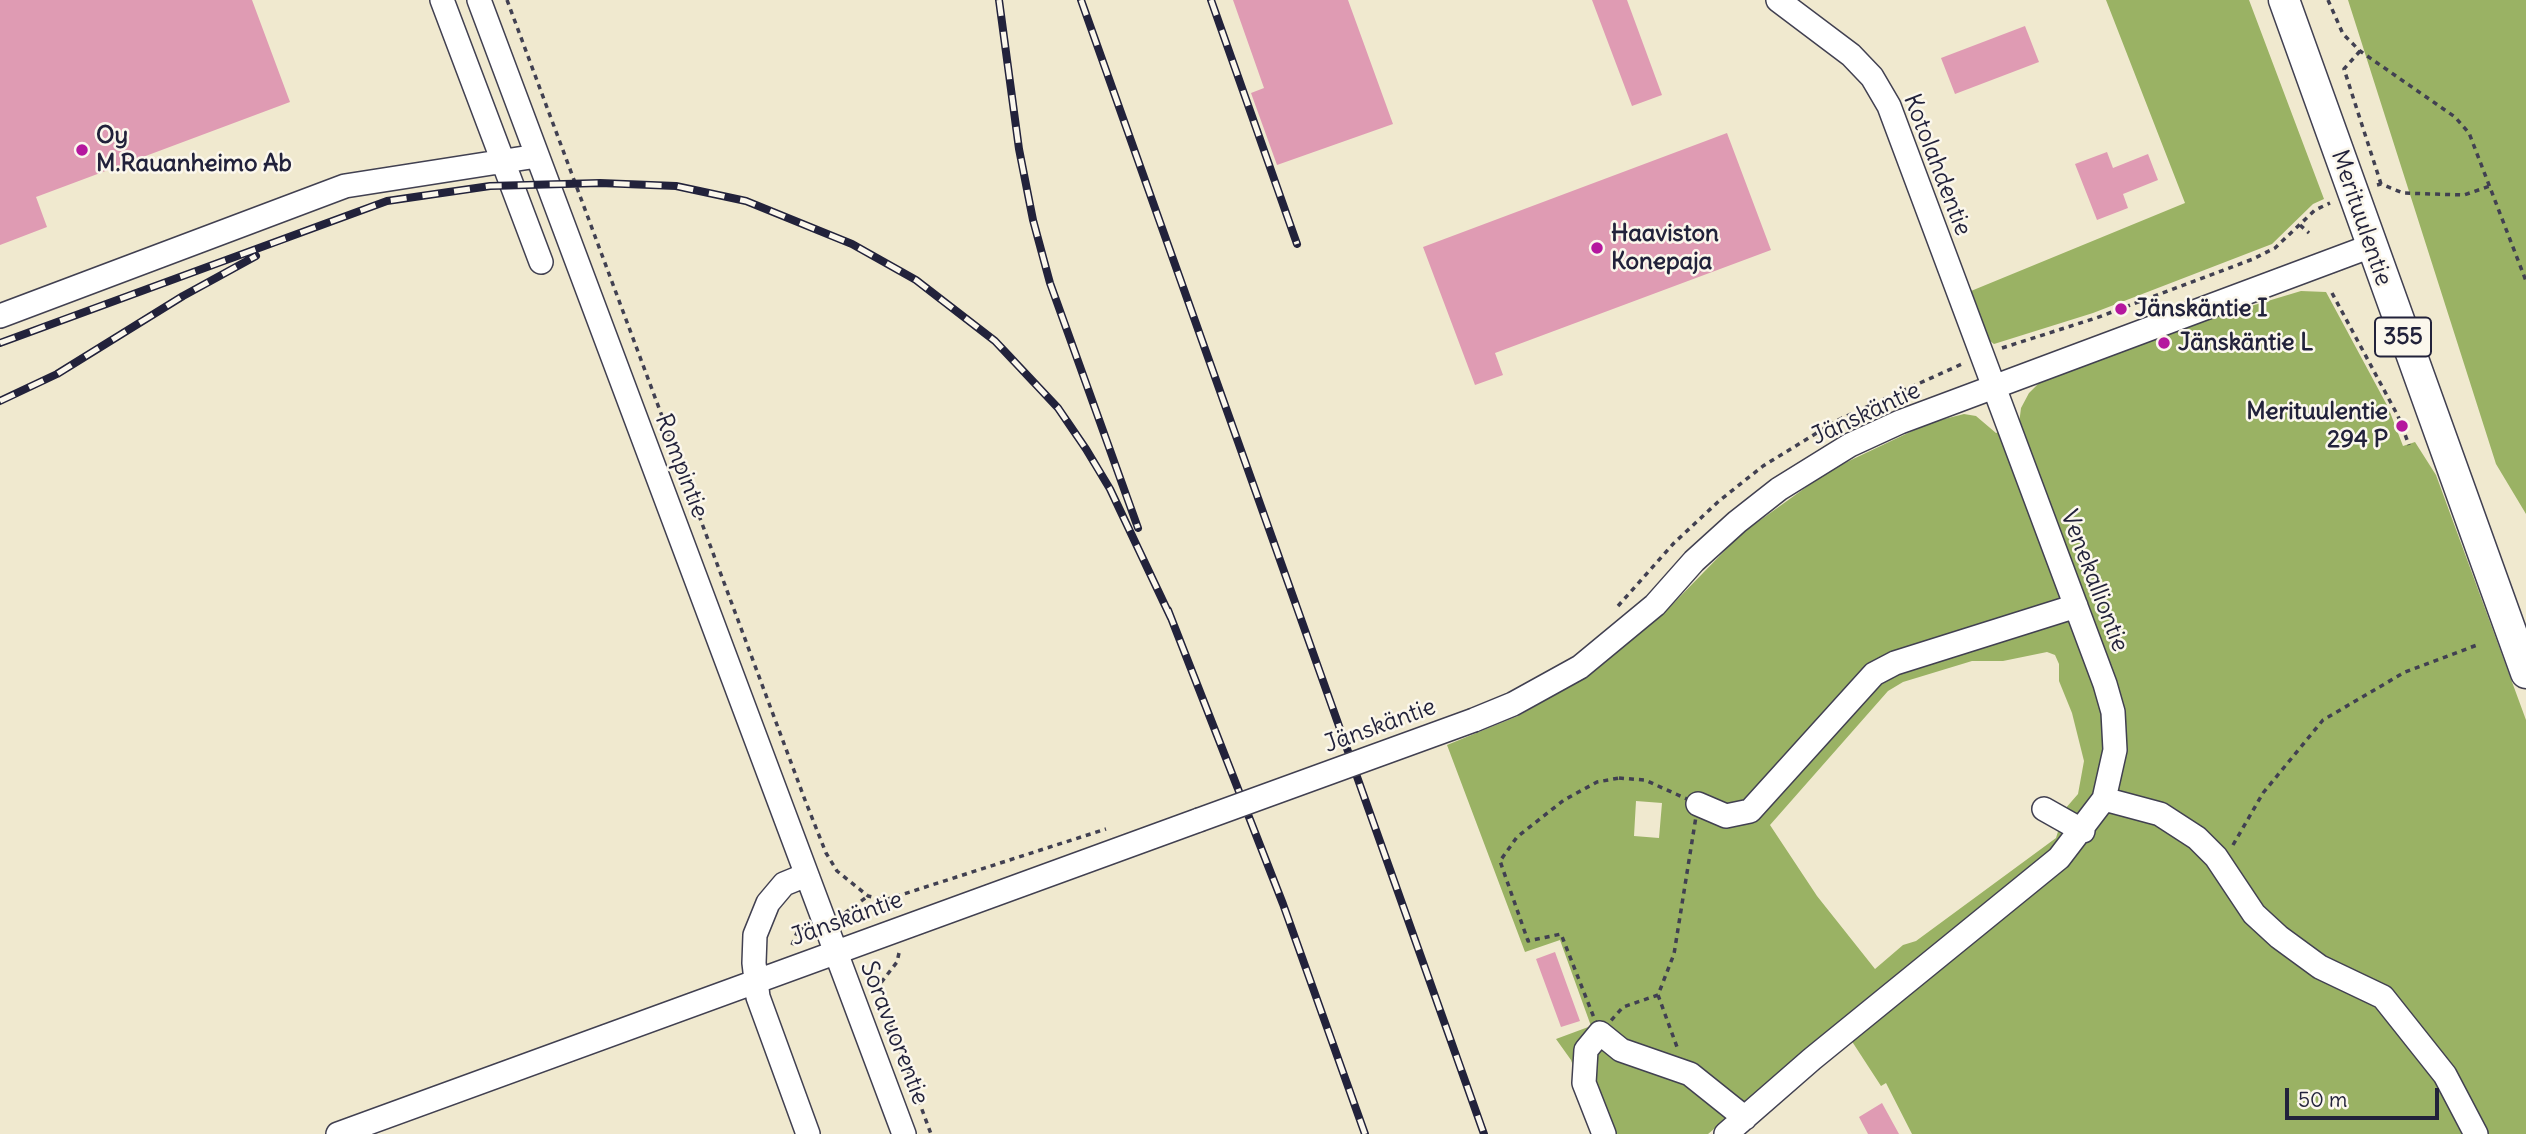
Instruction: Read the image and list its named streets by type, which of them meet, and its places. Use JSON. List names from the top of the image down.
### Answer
{
  "streets": {
    "main road": ["Merituulentie", "355"],
    "street": [
      "Kotolahdentie",
      "Jänskäntie",
      "Rompintie",
      "Venekalliontie",
      "Soravuorentie"
    ]
  },
  "crossings": [
    ["Kotolahdentie", "Jänskäntie"],
    ["Kotolahdentie", "Venekalliontie"],
    ["Merituulentie", "Jänskäntie"],
    ["Jänskäntie", "Rompintie"],
    ["Jänskäntie", "Venekalliontie"],
    ["Jänskäntie", "Soravuorentie"],
    ["Rompintie", "Soravuorentie"]
  ],
  "places": [
    "Oy M.Rauanheimo Ab",
    "Haaviston Konepaja",
    "Jänskäntie I",
    "Jänskäntie L",
    "Merituulentie 294 P"
  ],
  "scale_bar": "50 m"
}
